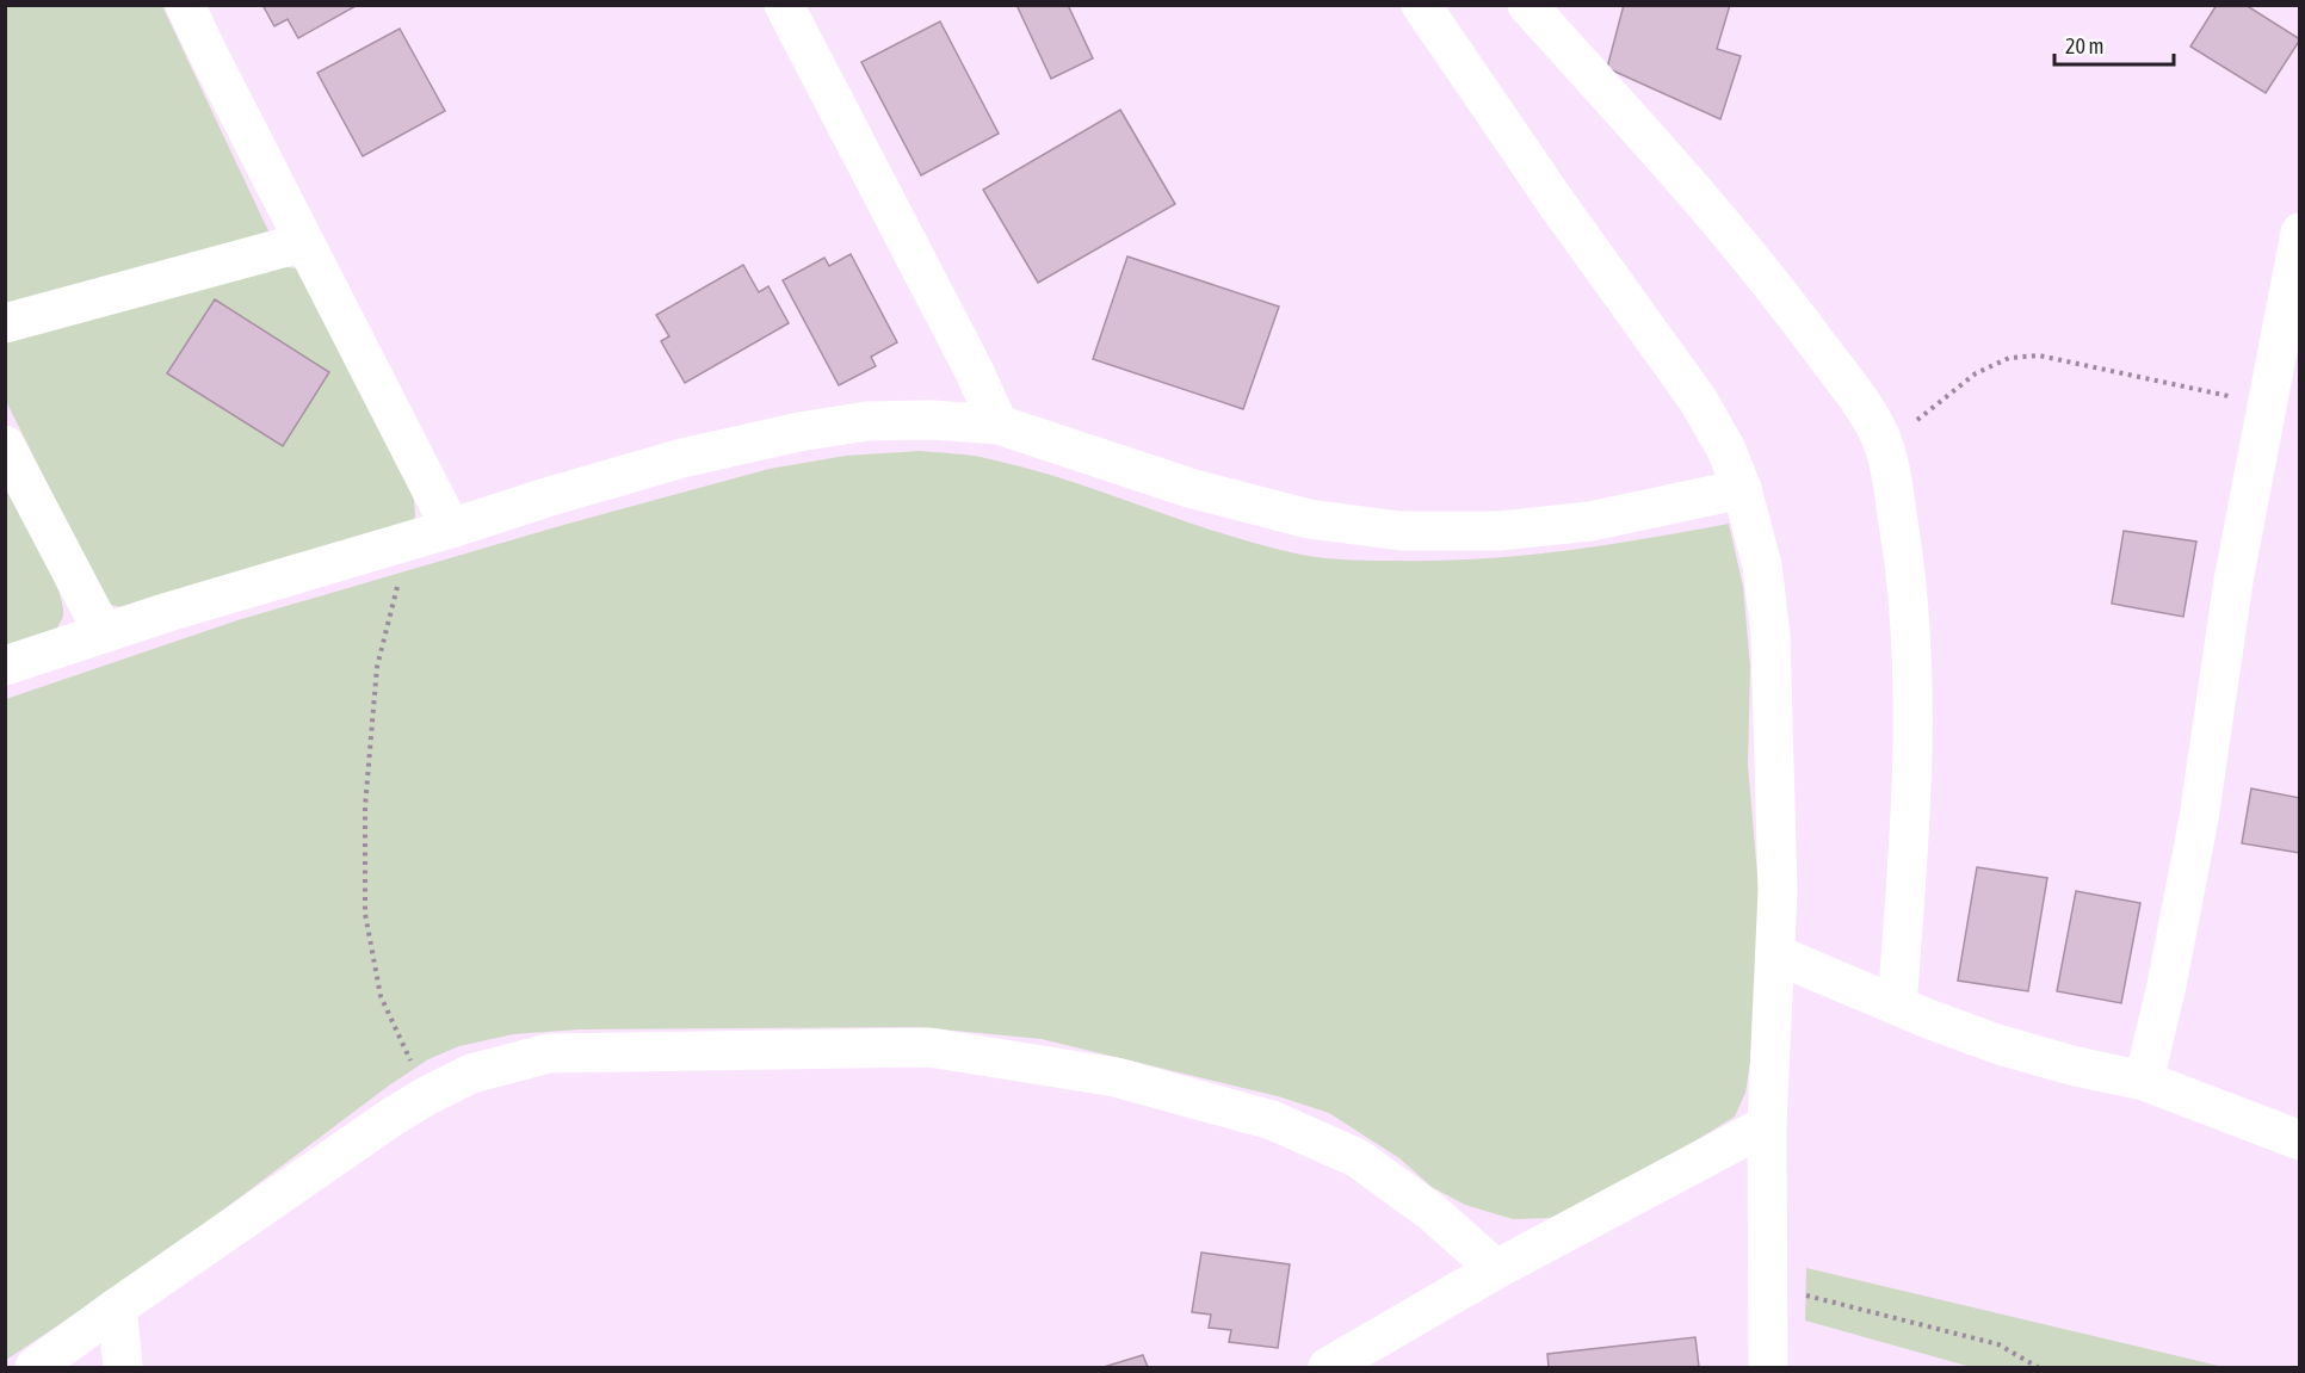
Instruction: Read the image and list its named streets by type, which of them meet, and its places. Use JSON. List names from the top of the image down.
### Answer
{
  "scale_bar": "20 m"
}
